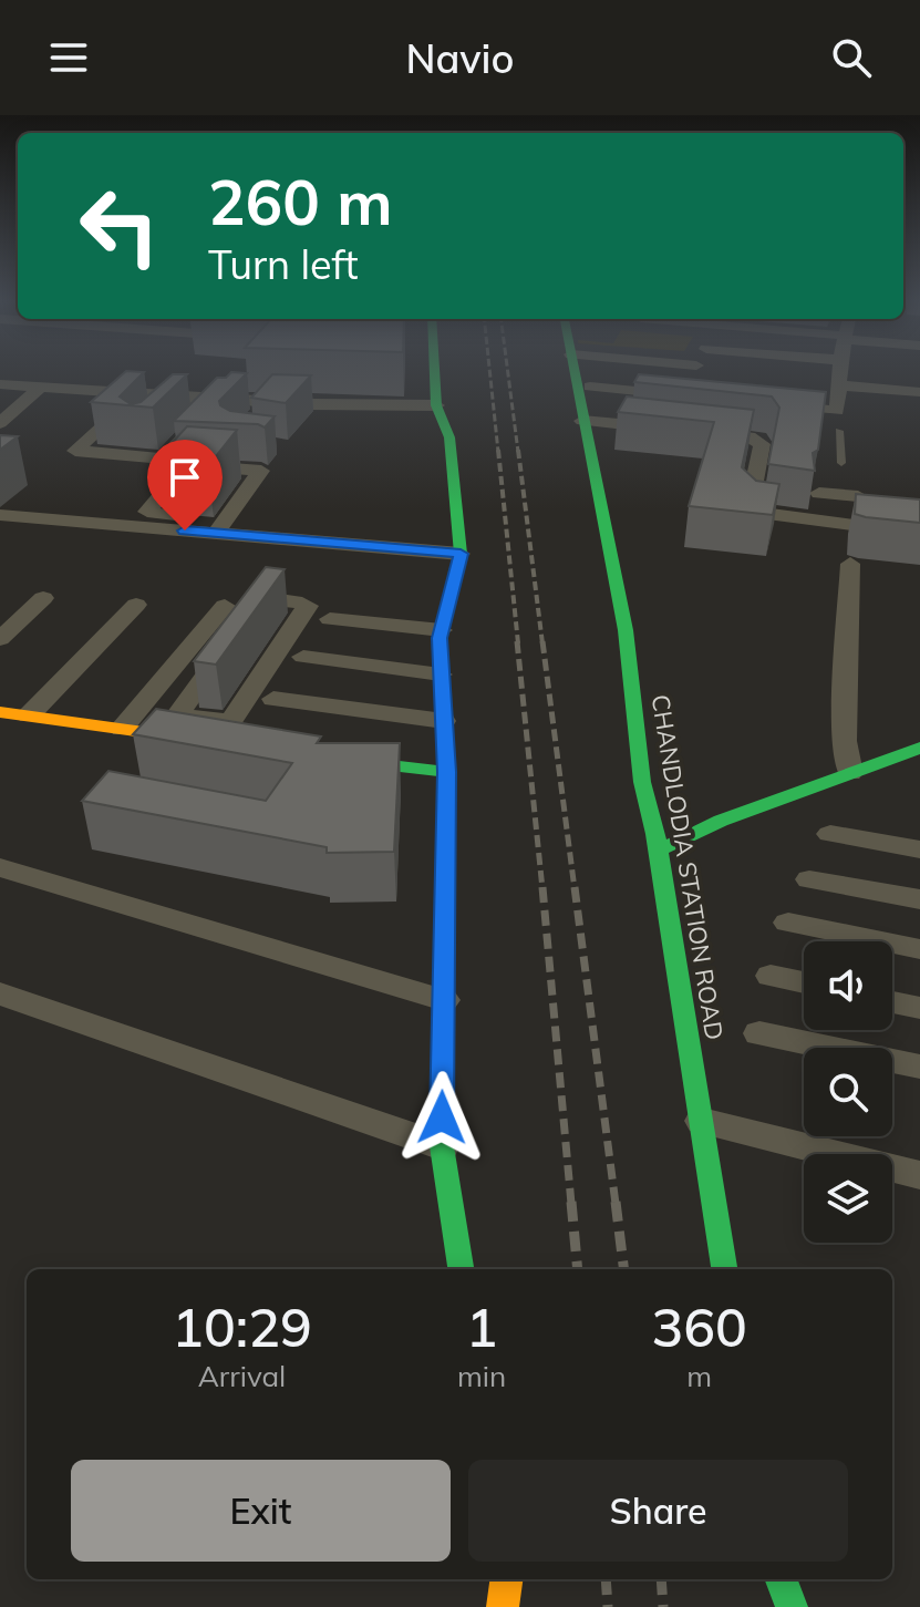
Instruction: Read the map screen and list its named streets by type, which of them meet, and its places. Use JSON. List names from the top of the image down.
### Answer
{
  "streets": {
    "street": ["CHANDLODIA STATION ROAD"]
  },
  "page": {
    "header": "Navio",
    "turn": ["260 m", "Turn left"],
    "eta": [
      "10:29",
      "Arrival",
      "1",
      "min",
      "360",
      "m"
    ],
    "buttons": ["Exit", "Share"]
  }
}
